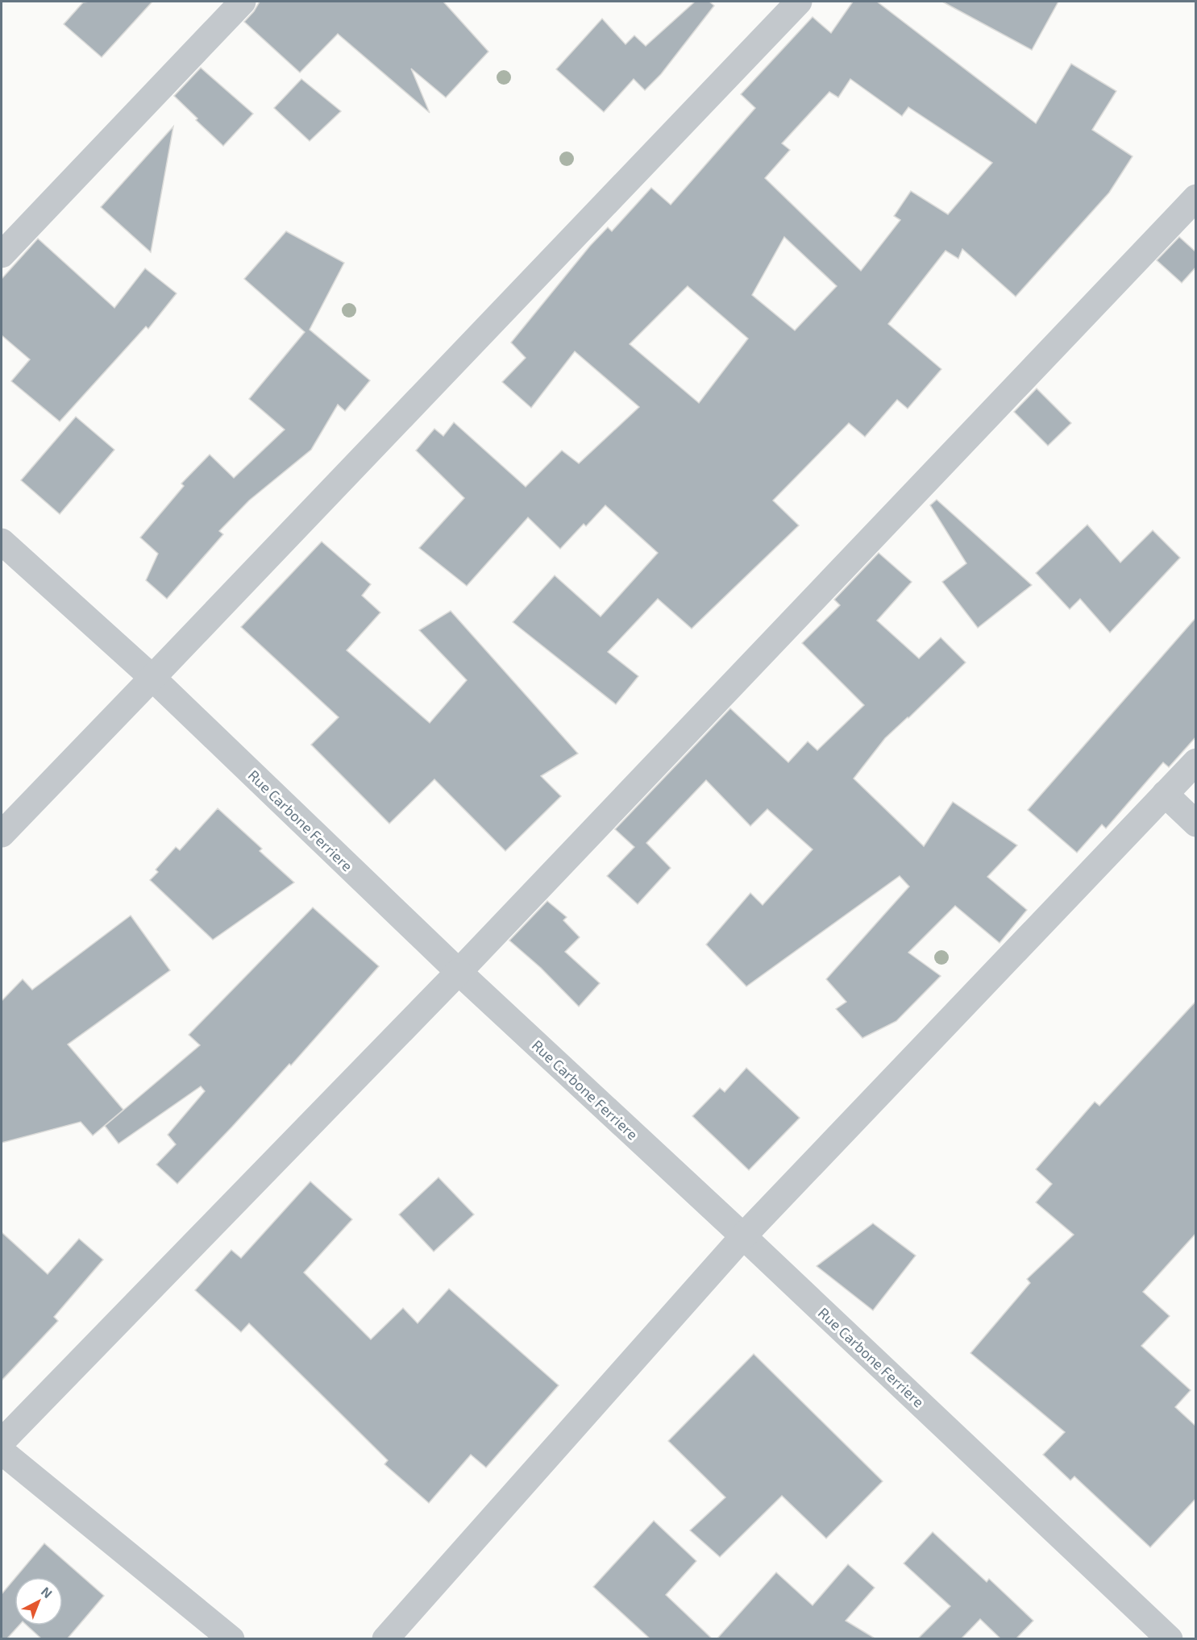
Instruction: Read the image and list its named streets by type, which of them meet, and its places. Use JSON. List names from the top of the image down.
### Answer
{
  "streets": {
    "street": ["Rue Carbone Ferriere"]
  },
  "north": "top right"
}
